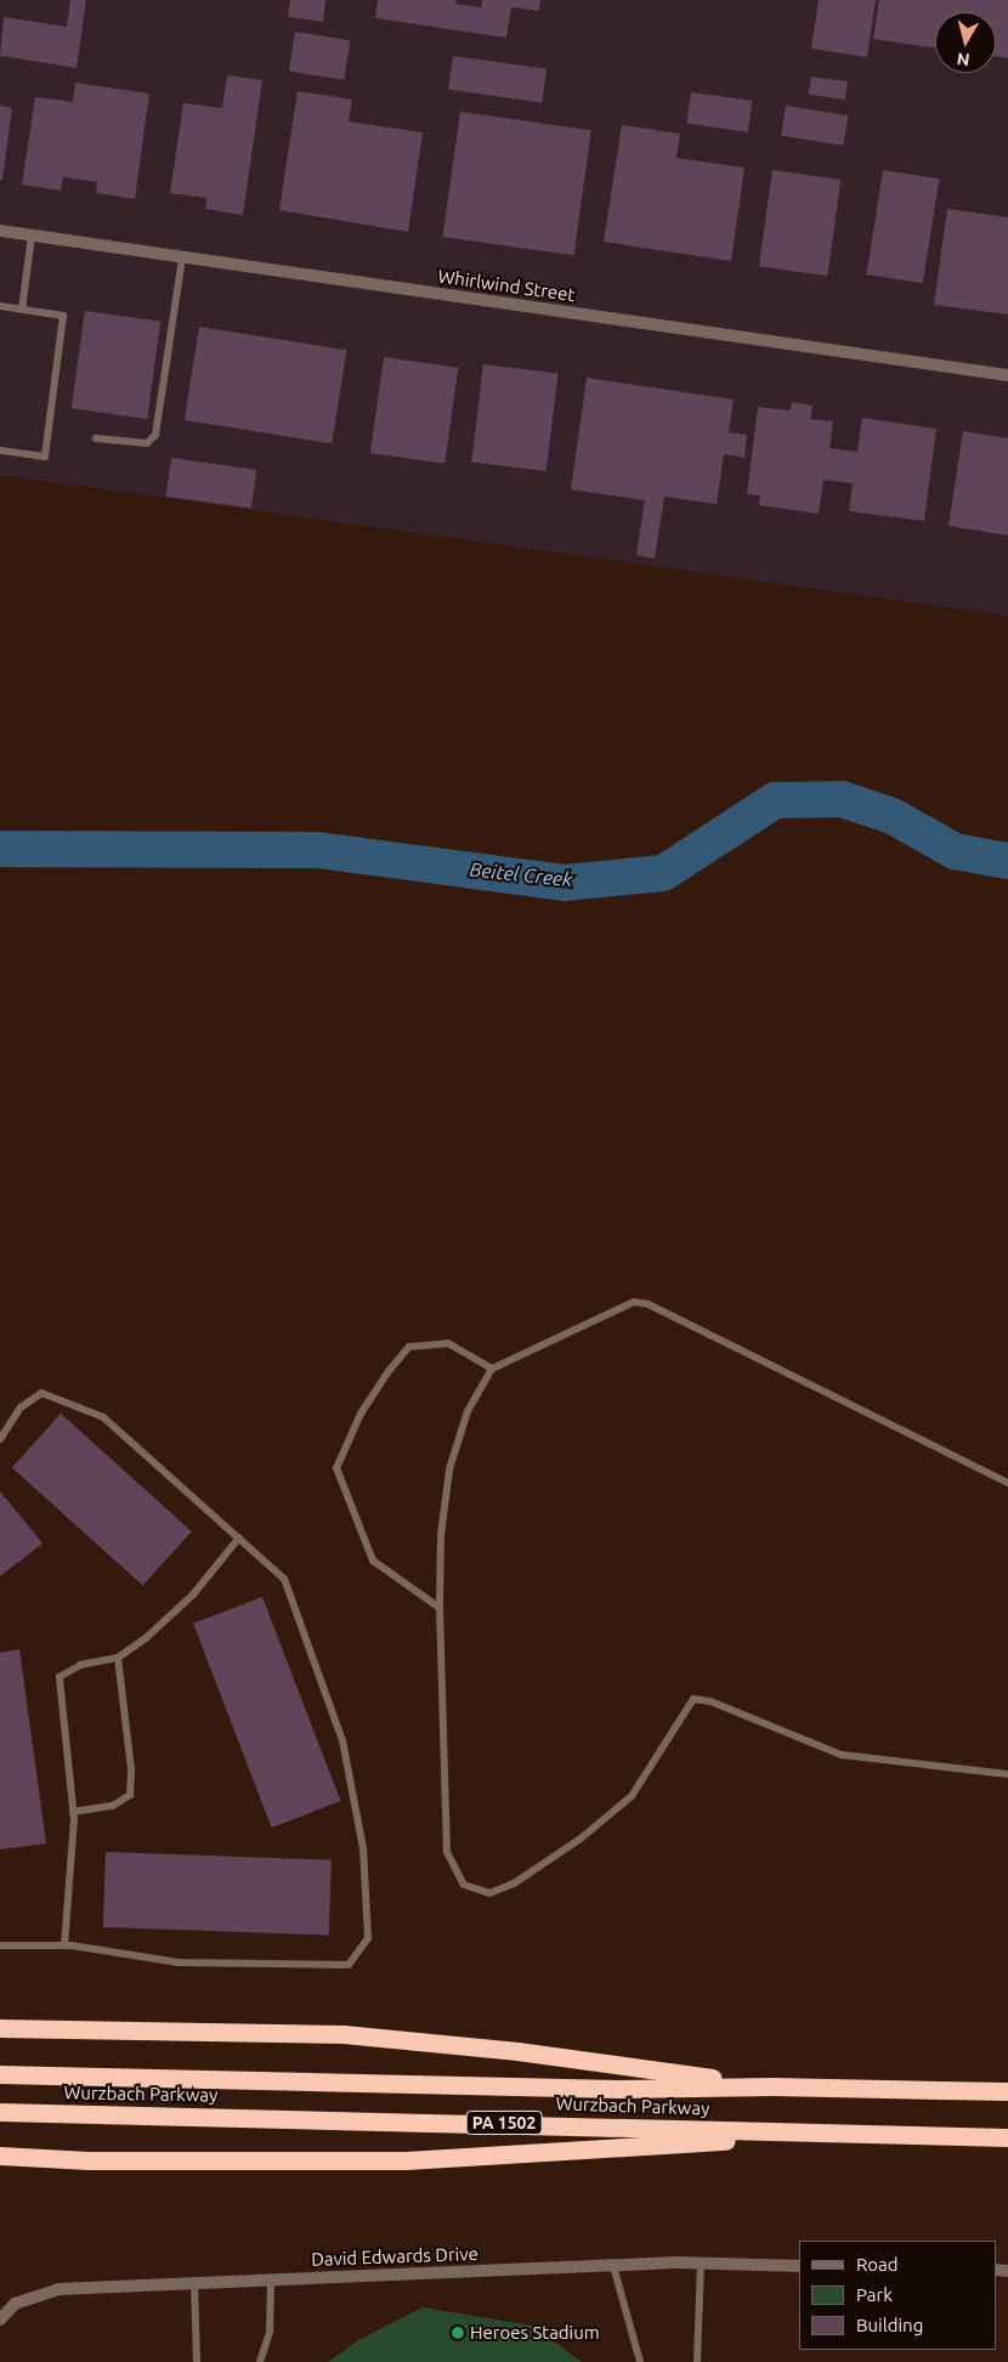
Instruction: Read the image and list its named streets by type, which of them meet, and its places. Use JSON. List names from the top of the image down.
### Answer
{
  "streets": {
    "highway": ["Wurzbach Parkway", "PA 1502"],
    "street": ["Whirlwind Street", "David Edwards Drive"]
  },
  "water": ["Beitel Creek"],
  "places": ["Heroes Stadium"],
  "legend": ["Road", "Park", "Building"],
  "north": "bottom"
}
